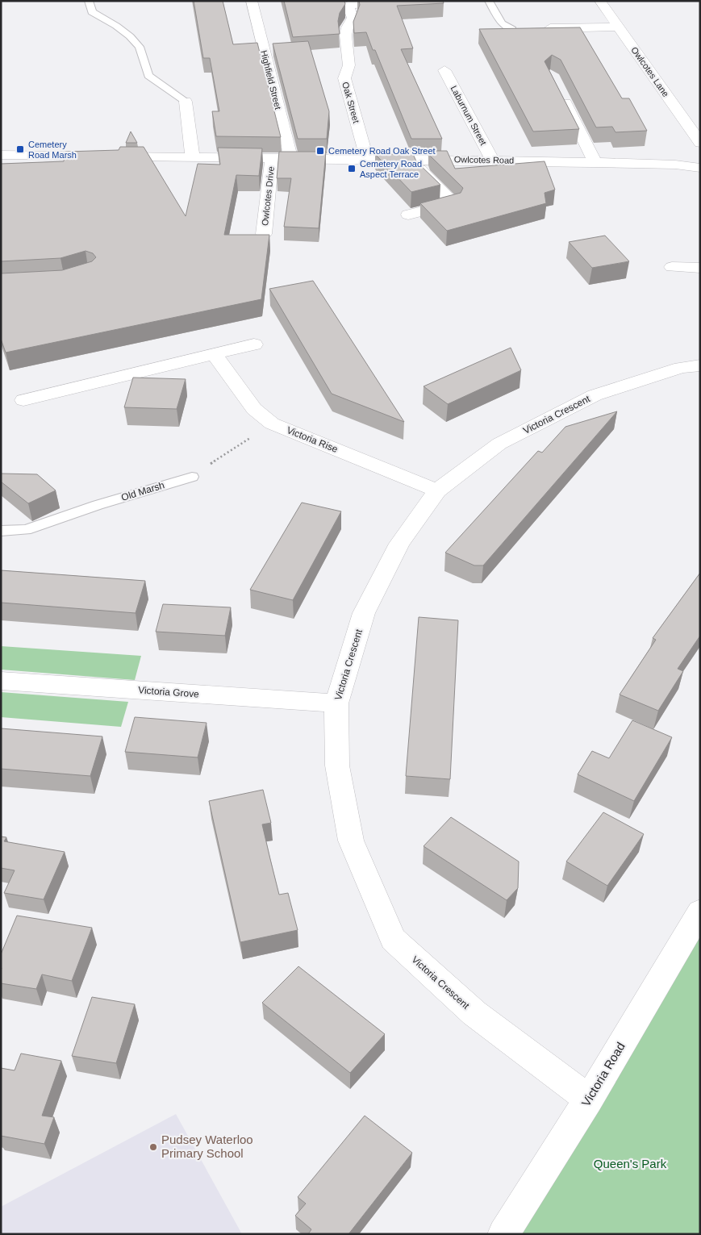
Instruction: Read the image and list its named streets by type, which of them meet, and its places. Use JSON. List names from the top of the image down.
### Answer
{
  "streets": {
    "street": [
      "Owlcotes Lane",
      "Highfield Street",
      "Oak Street",
      "Laburnum Street",
      "Owlcotes Road",
      "Owlcotes Drive",
      "Victoria Crescent",
      "Victoria Rise",
      "Victoria Grove",
      "Victoria Road"
    ],
    "lane": ["Old Marsh"]
  },
  "crossings": [
    ["Highfield Street", "Owlcotes Road"],
    ["Oak Street", "Owlcotes Road"],
    ["Laburnum Street", "Owlcotes Road"],
    ["Owlcotes Road", "Owlcotes Drive"],
    ["Victoria Crescent", "Victoria Rise"],
    ["Victoria Crescent", "Victoria Grove"],
    ["Victoria Crescent", "Victoria Road"]
  ],
  "parks": ["Queen's Park"],
  "places": {
    "transit": ["Cemetery Road Marsh", "Cemetery Road Oak Street", "Cemetery Road Aspect Terrace"],
    "other": ["Pudsey Waterloo Primary School"]
  }
}
